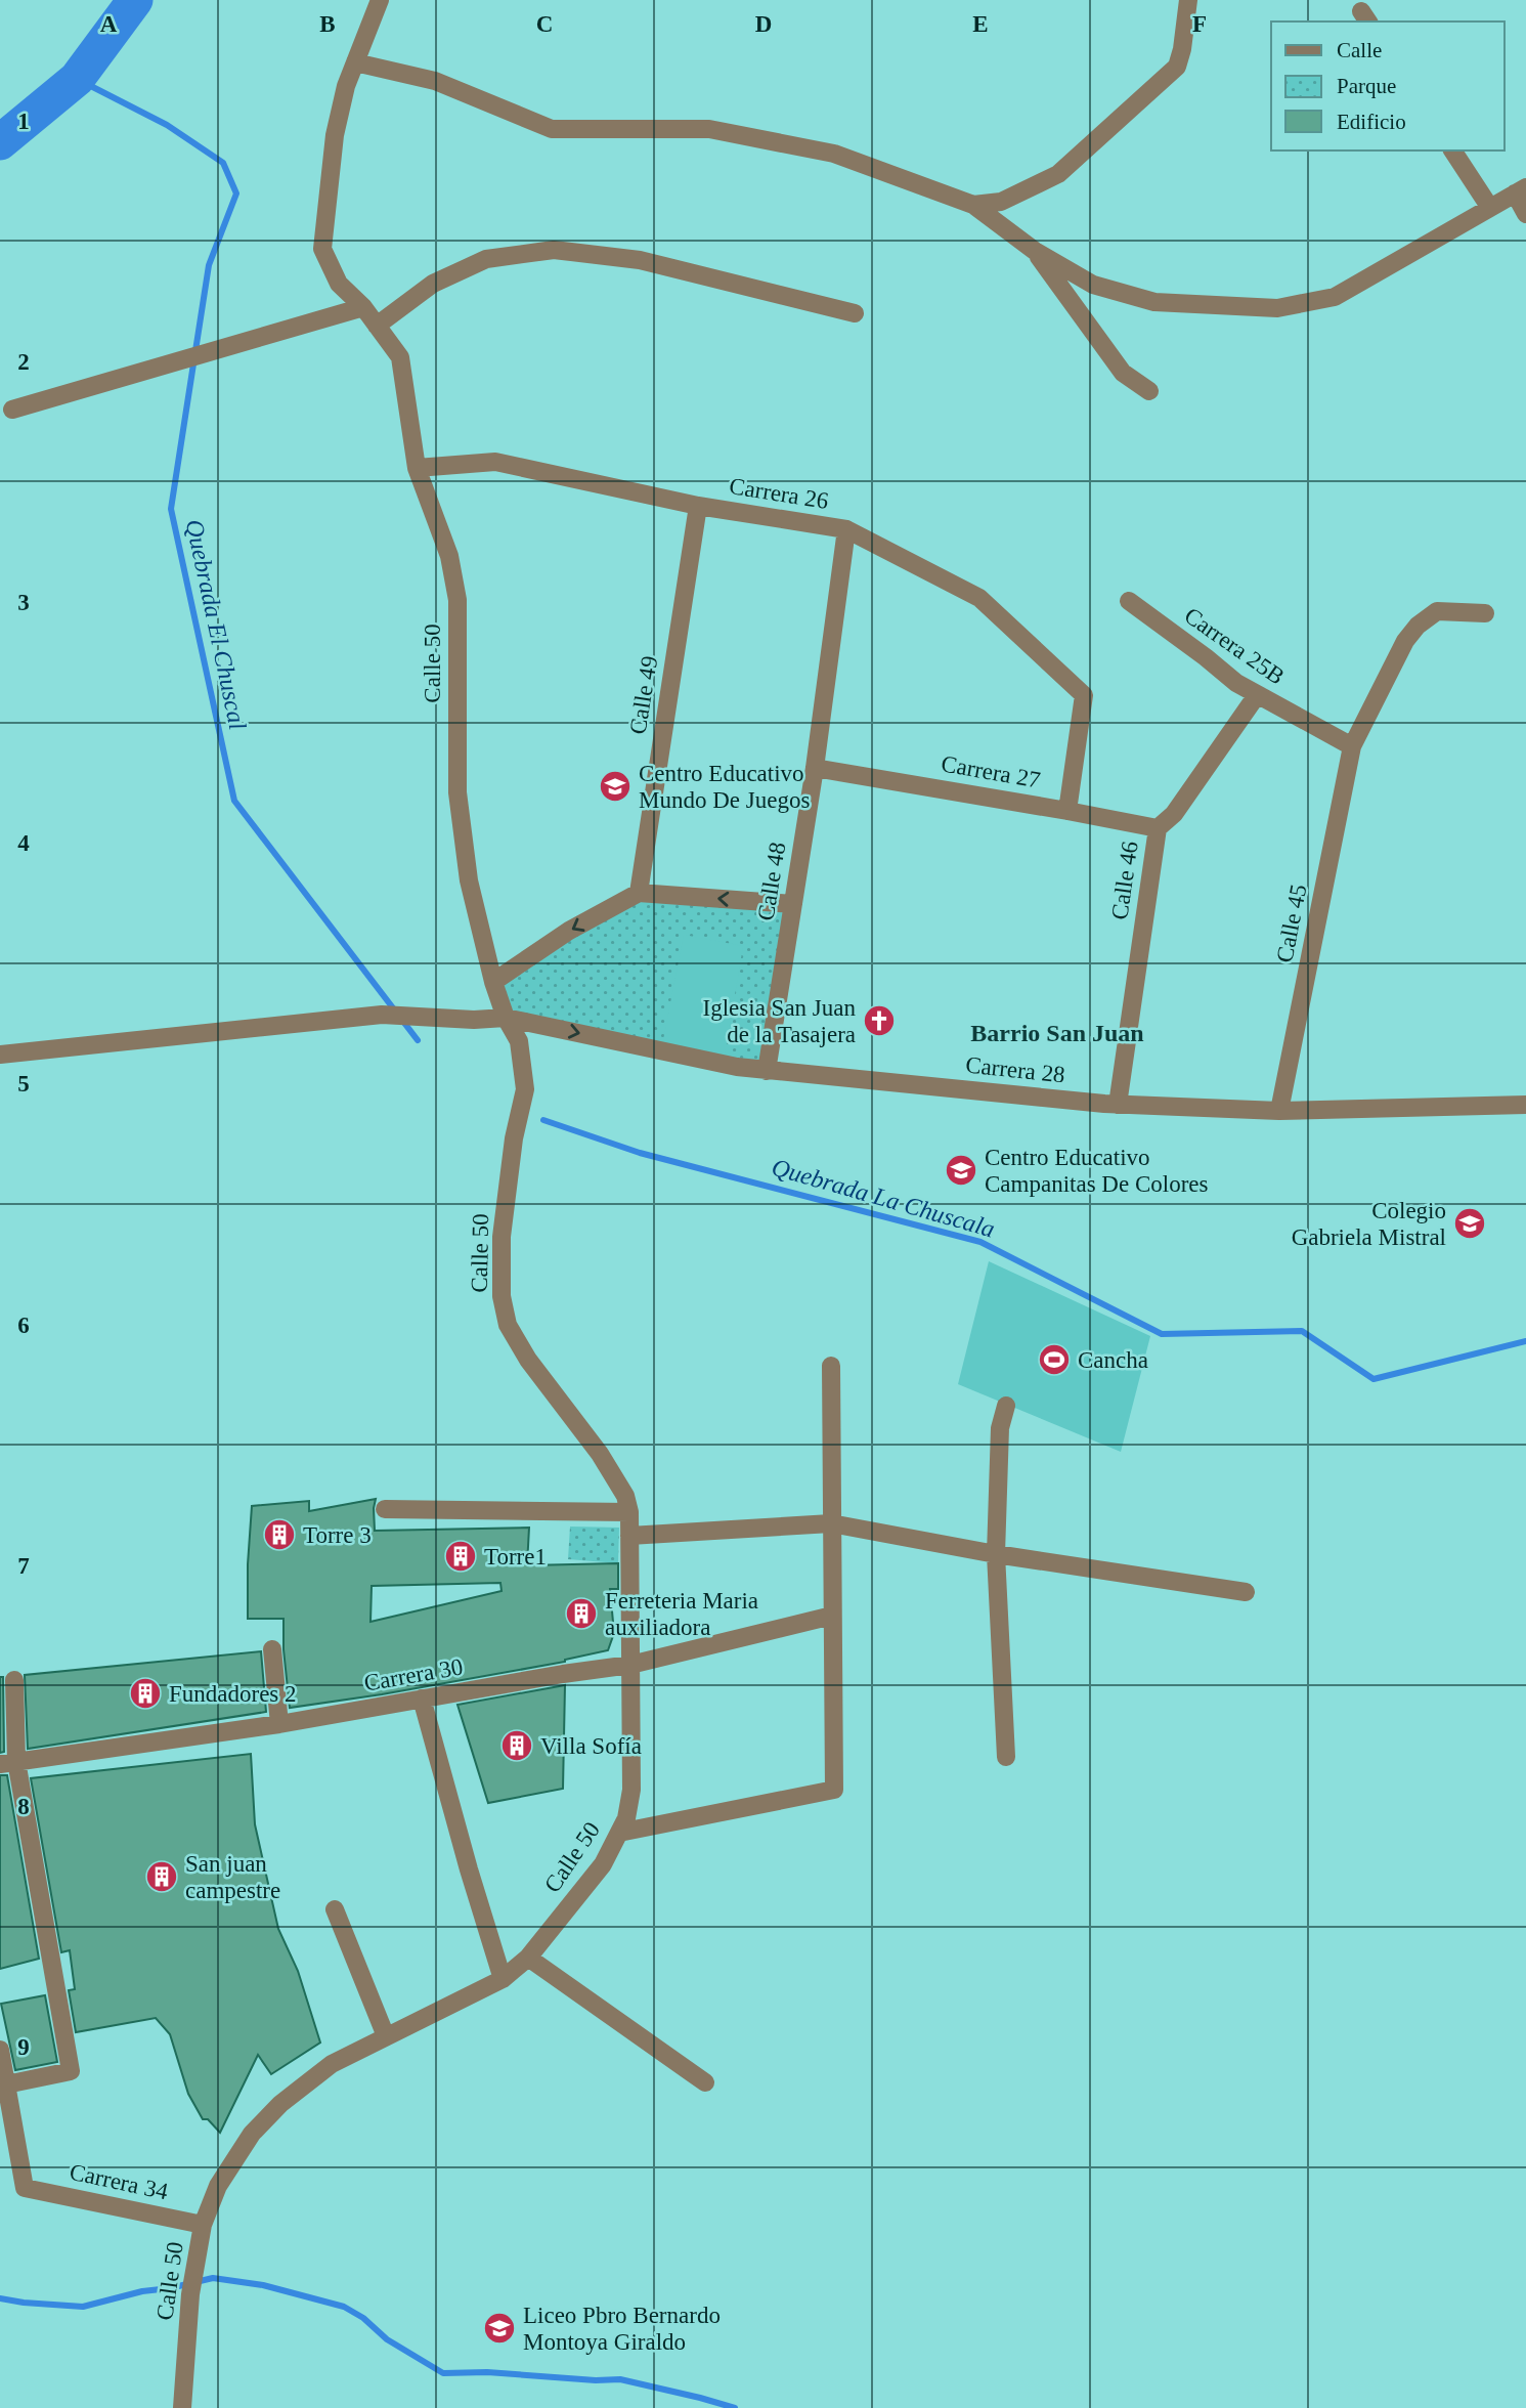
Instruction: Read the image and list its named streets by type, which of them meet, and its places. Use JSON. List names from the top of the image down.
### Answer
{
  "streets": {
    "street": [
      "Carrera 26",
      "Carrera 25B",
      "Calle 50",
      "Calle 49",
      "Carrera 27",
      "Calle 46",
      "Calle 48",
      "Calle 45",
      "Carrera 28",
      "Carrera 30",
      "Carrera 34"
    ]
  },
  "crossings": [
    ["Carrera 26", "Calle 50"],
    ["Carrera 26", "Calle 49"],
    ["Carrera 26", "Carrera 27"],
    ["Carrera 26", "Calle 48"],
    ["Carrera 25B", "Calle 46"],
    ["Carrera 25B", "Calle 45"],
    ["Calle 50", "Carrera 28"],
    ["Calle 50", "Carrera 30"],
    ["Calle 50", "Carrera 34"],
    ["Carrera 27", "Calle 46"],
    ["Carrera 27", "Calle 48"],
    ["Calle 46", "Carrera 28"],
    ["Calle 48", "Carrera 28"],
    ["Calle 45", "Carrera 28"]
  ],
  "districts": ["Barrio San Juan"],
  "water": ["Quebrada El Chuscal", "Quebrada La Chuscala"],
  "places": {
    "school or university": [
      "Centro Educativo Mundo De Juegos",
      "Centro Educativo Campanitas De Colores",
      "Colegio Gabriela Mistral",
      "Liceo Pbro Bernardo Montoya Giraldo"
    ],
    "church": ["Iglesia San Juan de la Tasajera"],
    "sports": ["Cancha"],
    "building": [
      "Torre 3",
      "Torre1",
      "Ferreteria Maria auxiliadora",
      "Fundadores 2",
      "Villa Sofía",
      "San juan campestre"
    ]
  },
  "legend": ["Calle", "Parque", "Edificio"],
  "grid": {
    "columns": [
      "A",
      "B",
      "C",
      "D",
      "E",
      "F"
    ],
    "rows": [
      "1",
      "2",
      "3",
      "4",
      "5",
      "6",
      "7",
      "8",
      "9"
    ]
  }
}
